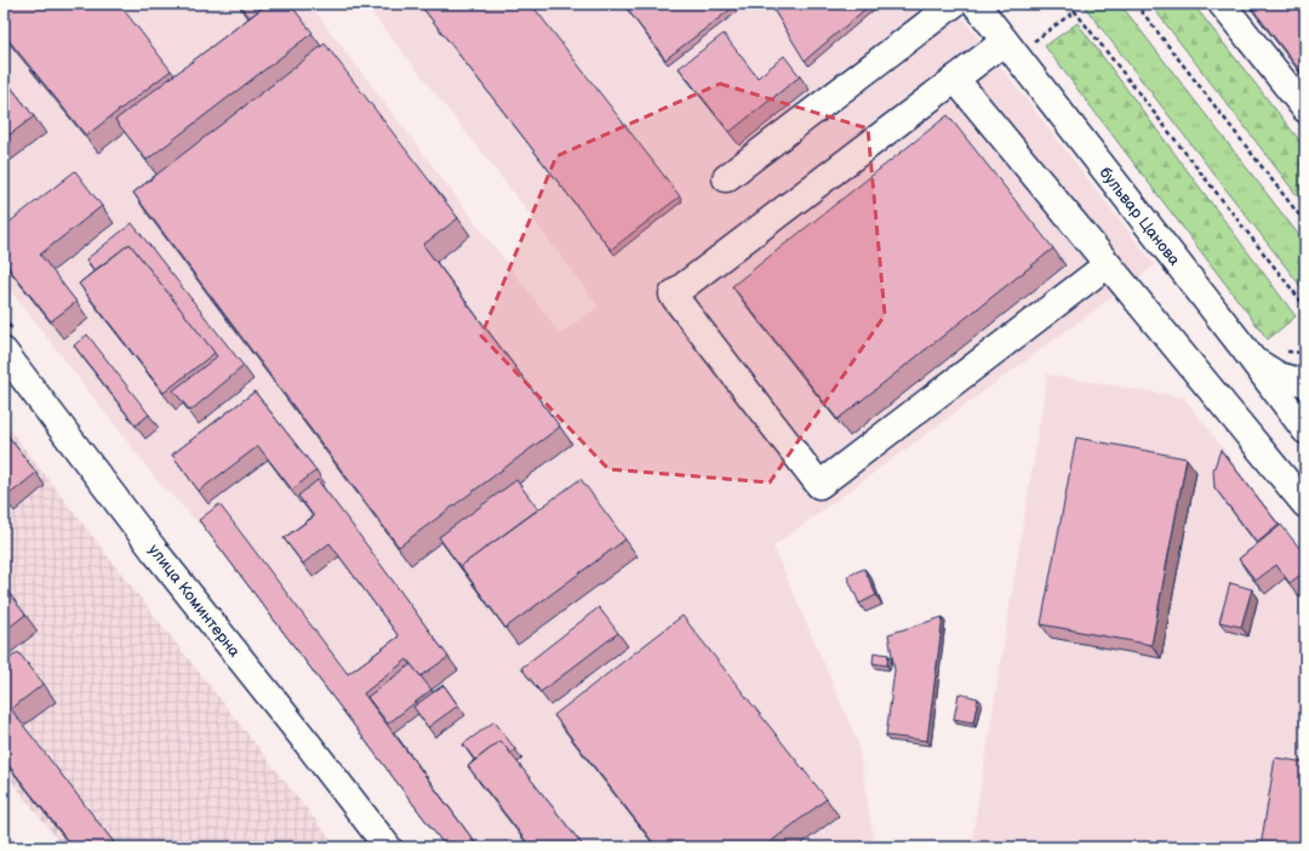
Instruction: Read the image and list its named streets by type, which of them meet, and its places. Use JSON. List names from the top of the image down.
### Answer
{
  "streets": {
    "street": ["бульвар Цанова", "улица Коминтерна"]
  }
}
